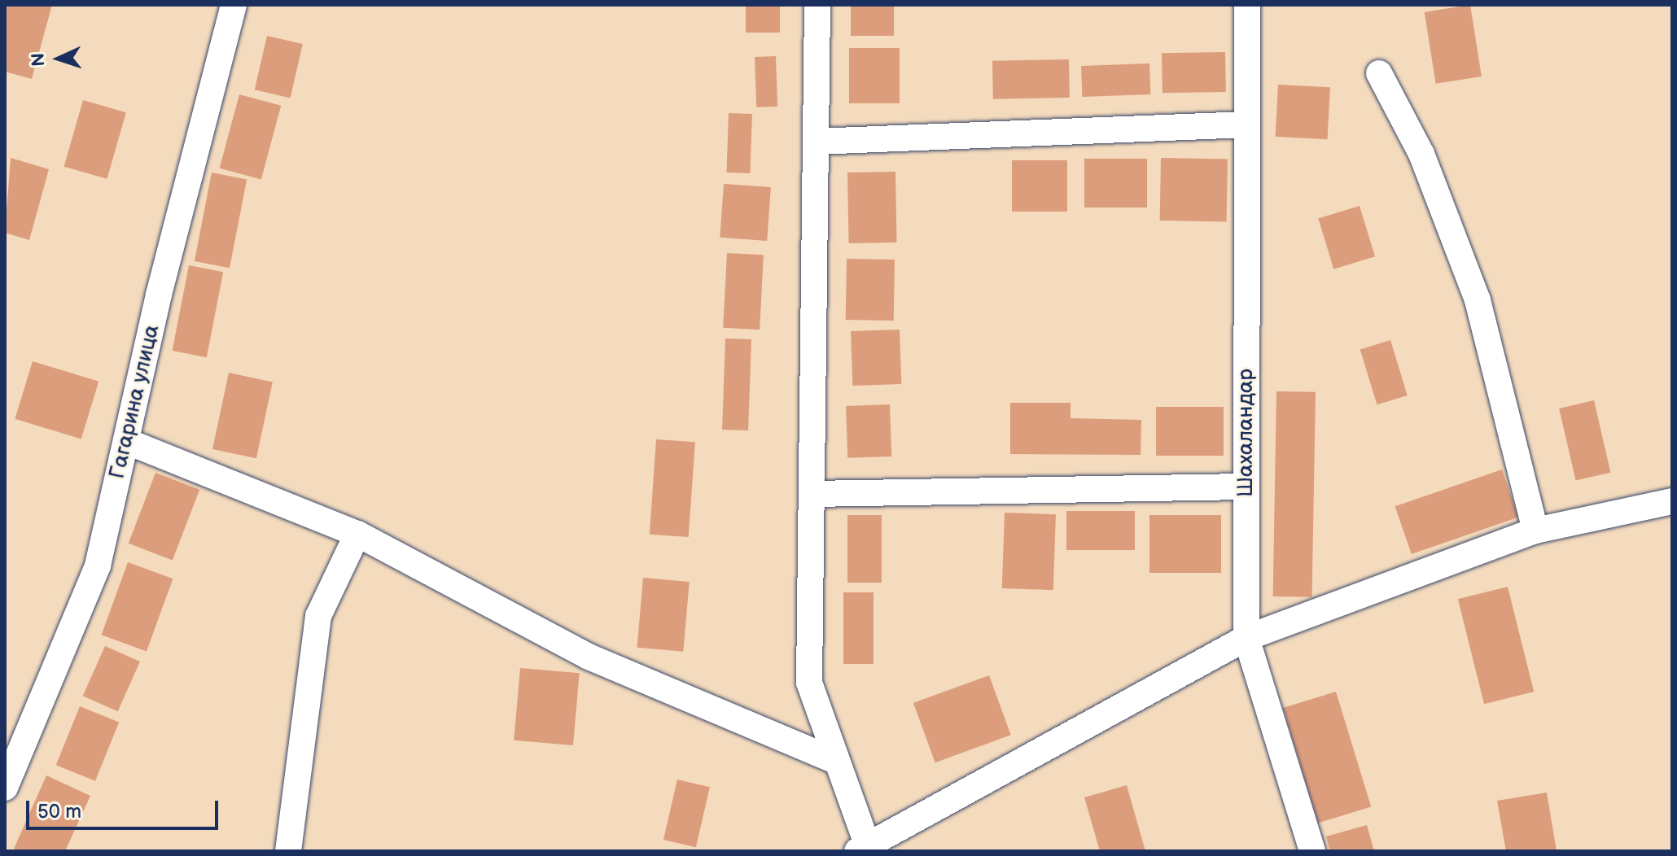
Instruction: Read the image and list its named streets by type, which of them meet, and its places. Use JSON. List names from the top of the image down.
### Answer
{
  "streets": {
    "street": ["Гагарина улица", "Шахаландар"]
  },
  "scale_bar": "50 m",
  "north": "left"
}
